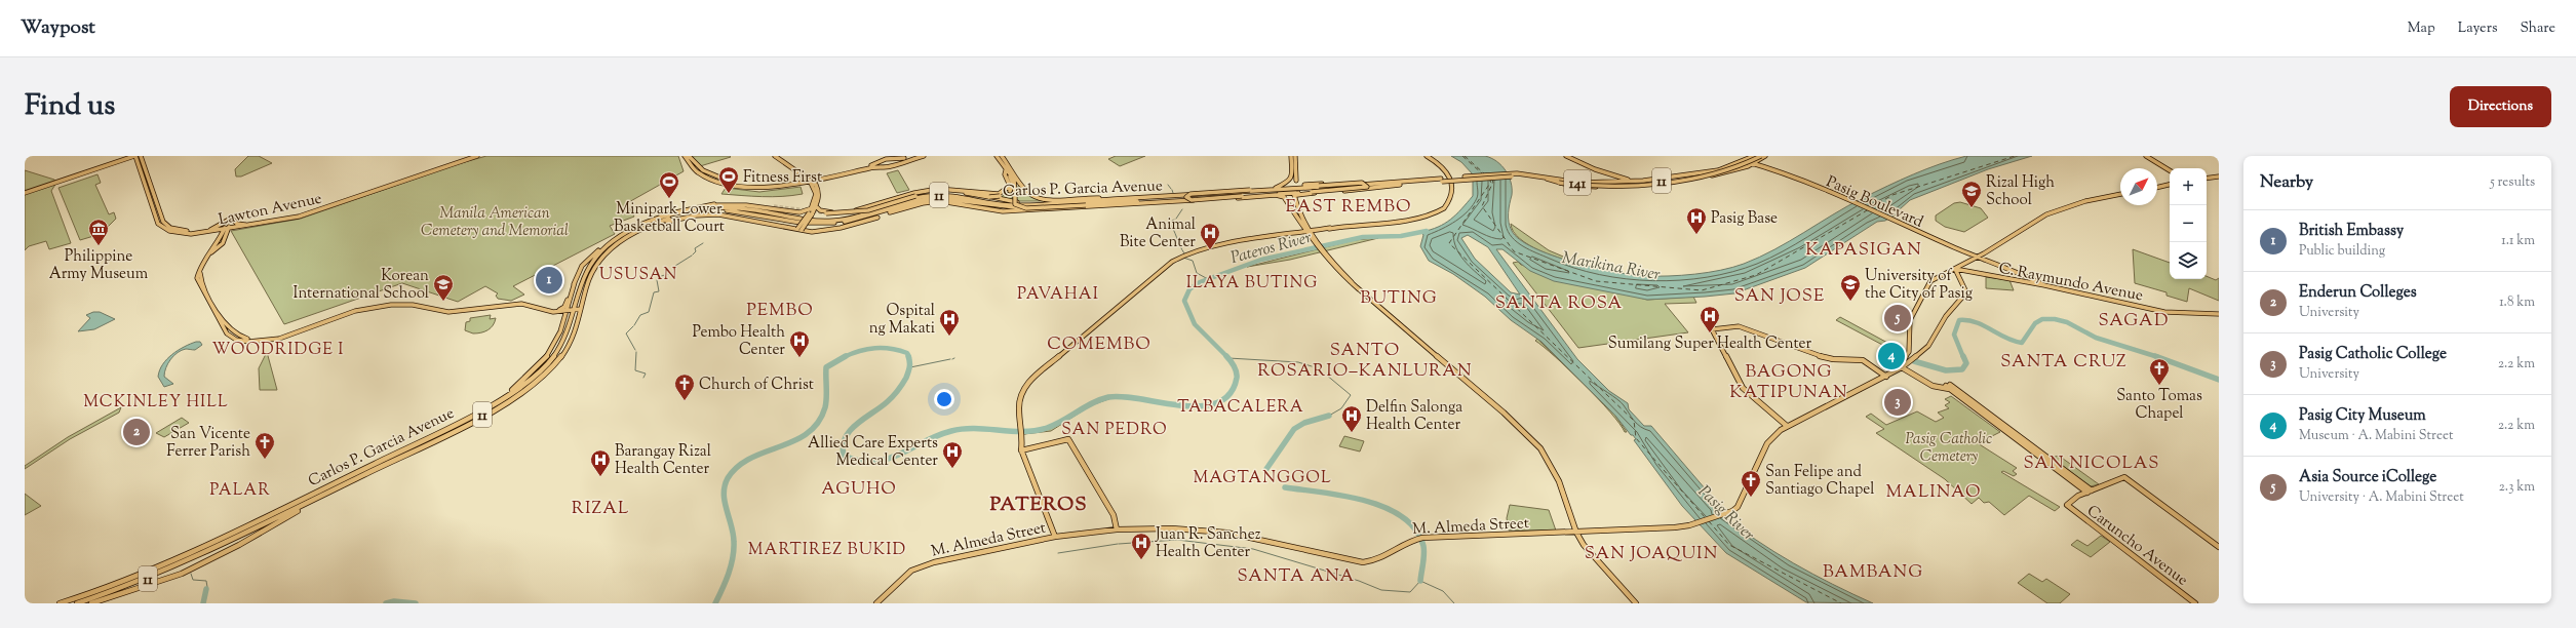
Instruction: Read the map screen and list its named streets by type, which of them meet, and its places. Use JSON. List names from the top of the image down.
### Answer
{
  "streets": {
    "main road": [
      "11",
      "141",
      "Carlos P. Garcia Avenue",
      "Pasig Boulevard",
      "Lawton Avenue",
      "C. Raymundo Avenue",
      "M. Almeda Street",
      "Caruncho Avenue"
    ]
  },
  "crossings": [
    ["11", "141"],
    ["11", "Carlos P. Garcia Avenue"],
    ["141", "Pasig Boulevard"],
    ["Pasig Boulevard", "C. Raymundo Avenue"]
  ],
  "districts": [
    "EAST REMBO",
    "KAPASIGAN",
    "USUSAN",
    "ILAYA BUTING",
    "PAVAHAI",
    "SAN JOSE",
    "BUTING",
    "SANTA ROSA",
    "PEMBO",
    "SAGAD",
    "COMEMBO",
    "WOODRIDGE I",
    "SANTO ROSARIO–KANLURAN",
    "SANTA CRUZ",
    "BAGONG KATIPUNAN",
    "MCKINLEY HILL",
    "TABACALERA",
    "SAN PEDRO",
    "SAN NICOLAS",
    "MAGTANGGOL",
    "AGUHO",
    "PALAR",
    "MALINAO",
    "PATEROS",
    "RIZAL",
    "MARTIREZ BUKID",
    "SAN JOAQUIN",
    "BAMBANG",
    "SANTA ANA"
  ],
  "water": ["Pateros River", "Marikina River", "Pasig River"],
  "parks": ["Manila American Cemetery and Memorial", "Pasig Catholic Cemetery"],
  "places": {
    "sports": ["Fitness First", "Minipark Lower Basketball Court"],
    "school or university": ["Rizal High School", "Korean International School", "University of the City of Pasig"],
    "hospital": [
      "Pasig Base",
      "Animal Bite Center",
      "Sumilang Super Health Center",
      "Ospital ng Makati",
      "Pembo Health Center",
      "Delfin Salonga Health Center",
      "Allied Care Experts Medical Center",
      "Barangay Rizal Health Center",
      "Juan R. Sanchez Health Center"
    ],
    "museum": ["Philippine Army Museum"],
    "church": [
      "Santo Tomas Chapel",
      "Church of Christ",
      "San Vicente Ferrer Parish",
      "San Felipe and Santiago Chapel"
    ]
  },
  "north": "top right",
  "page": {
    "header": "Waypost",
    "nav": ["Map", "Layers", "Share"],
    "title": "Find us",
    "buttons": "Directions",
    "heading": ["Nearby", "5 results"],
    "map_buttons": ["+", "−"],
    "list": [
      {
        "mark": "1",
        "name": "British Embassy",
        "note": "Public building",
        "value": "1.1 km"
      },
      {
        "mark": "2",
        "name": "Enderun Colleges",
        "note": "University",
        "value": "1.8 km"
      },
      {
        "mark": "3",
        "name": "Pasig Catholic College",
        "note": "University",
        "value": "2.2 km"
      },
      {
        "mark": "4",
        "name": "Pasig City Museum",
        "note": "Museum · A. Mabini Street",
        "value": "2.2 km"
      },
      {
        "mark": "5",
        "name": "Asia Source iCollege",
        "note": "University · A. Mabini Street",
        "value": "2.3 km"
      }
    ],
    "pins": [
      "1",
      "5",
      "4",
      "3",
      "2"
    ]
  }
}
